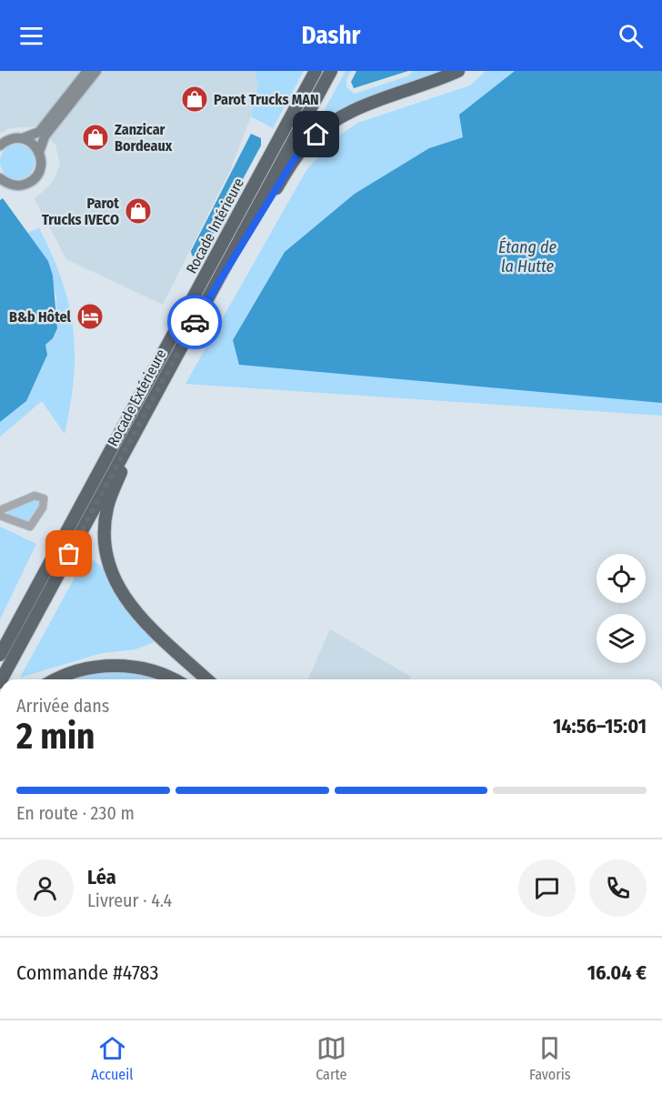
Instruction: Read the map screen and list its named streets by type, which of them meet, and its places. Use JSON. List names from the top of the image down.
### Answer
{
  "streets": {
    "highway": ["Rocade Intérieure", "Rocade Extérieure"]
  },
  "water": ["Étang de la Hutte"],
  "places": {
    "shop": ["Parot Trucks MAN", "Zanzicar Bordeaux", "Parot Trucks IVECO"],
    "hotel": ["B&b Hôtel"]
  },
  "page": {
    "header": "Dashr",
    "heading": ["2 min", "Arrivée dans", "14:56–15:01"],
    "panel": [
      "Léa",
      "Livreur · 4.4",
      "Commande #4783",
      "16.04 €"
    ],
    "bar": "En route · 230 m",
    "tabs": ["Accueil", "Carte", "Favoris"]
  }
}
